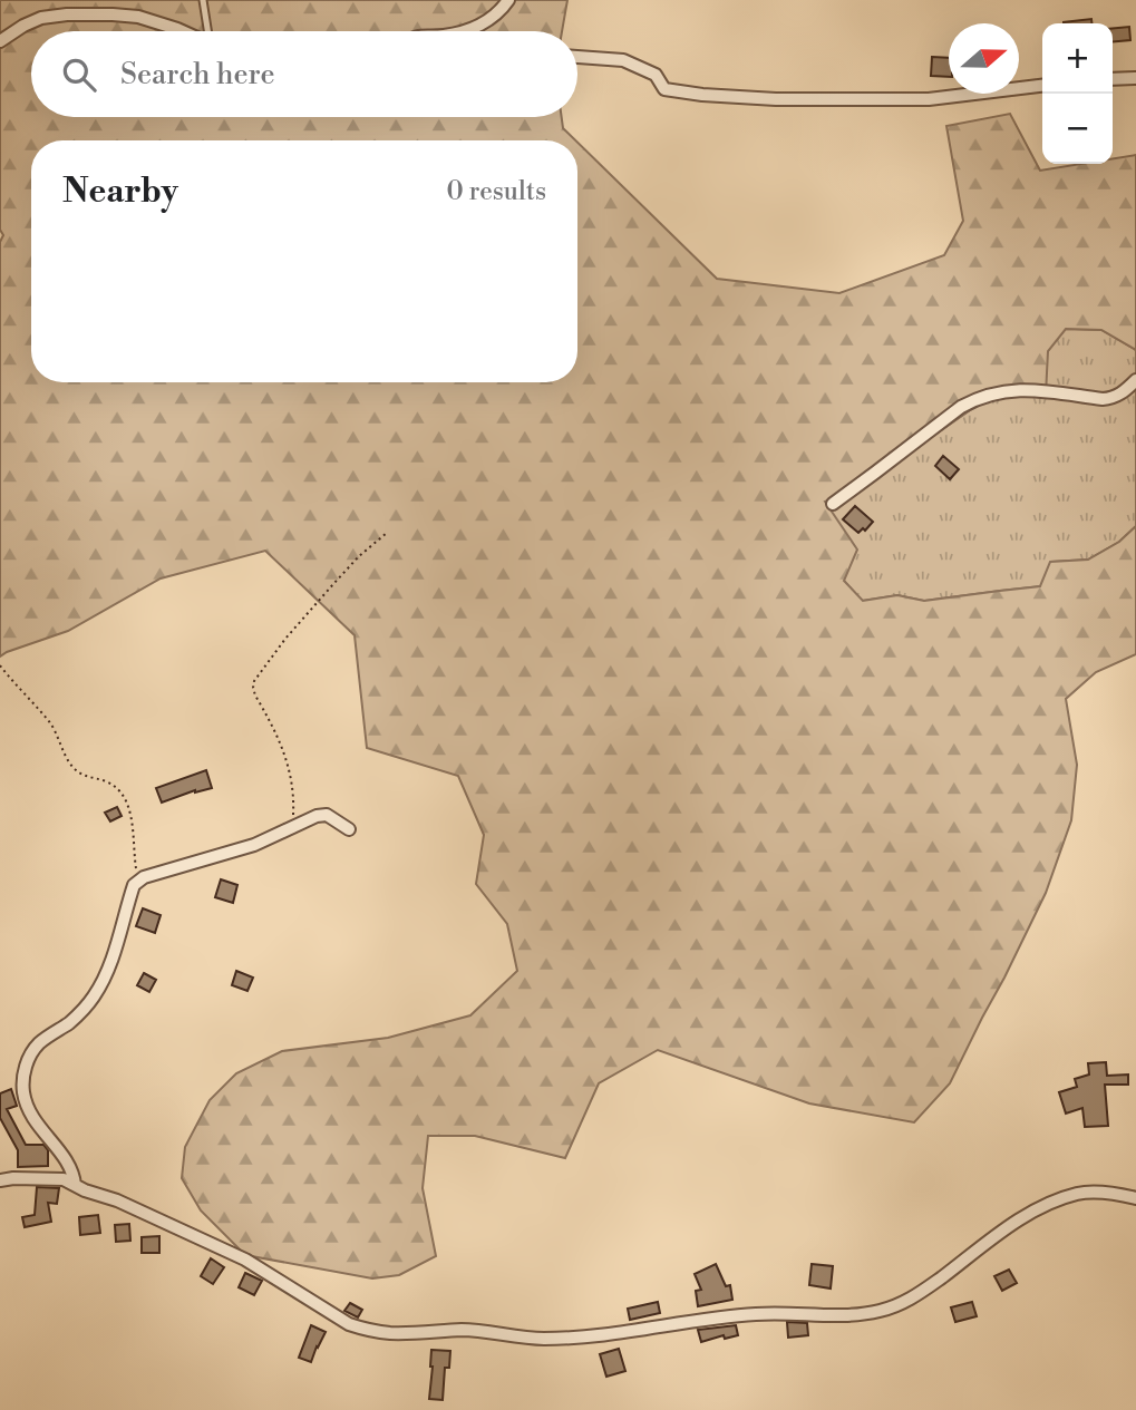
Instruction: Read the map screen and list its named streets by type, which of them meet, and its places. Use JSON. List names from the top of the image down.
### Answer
{
  "north": "right",
  "page": {
    "map_buttons": ["+", "−"],
    "search": "Search here",
    "heading": ["Nearby", "0 results"]
  }
}
